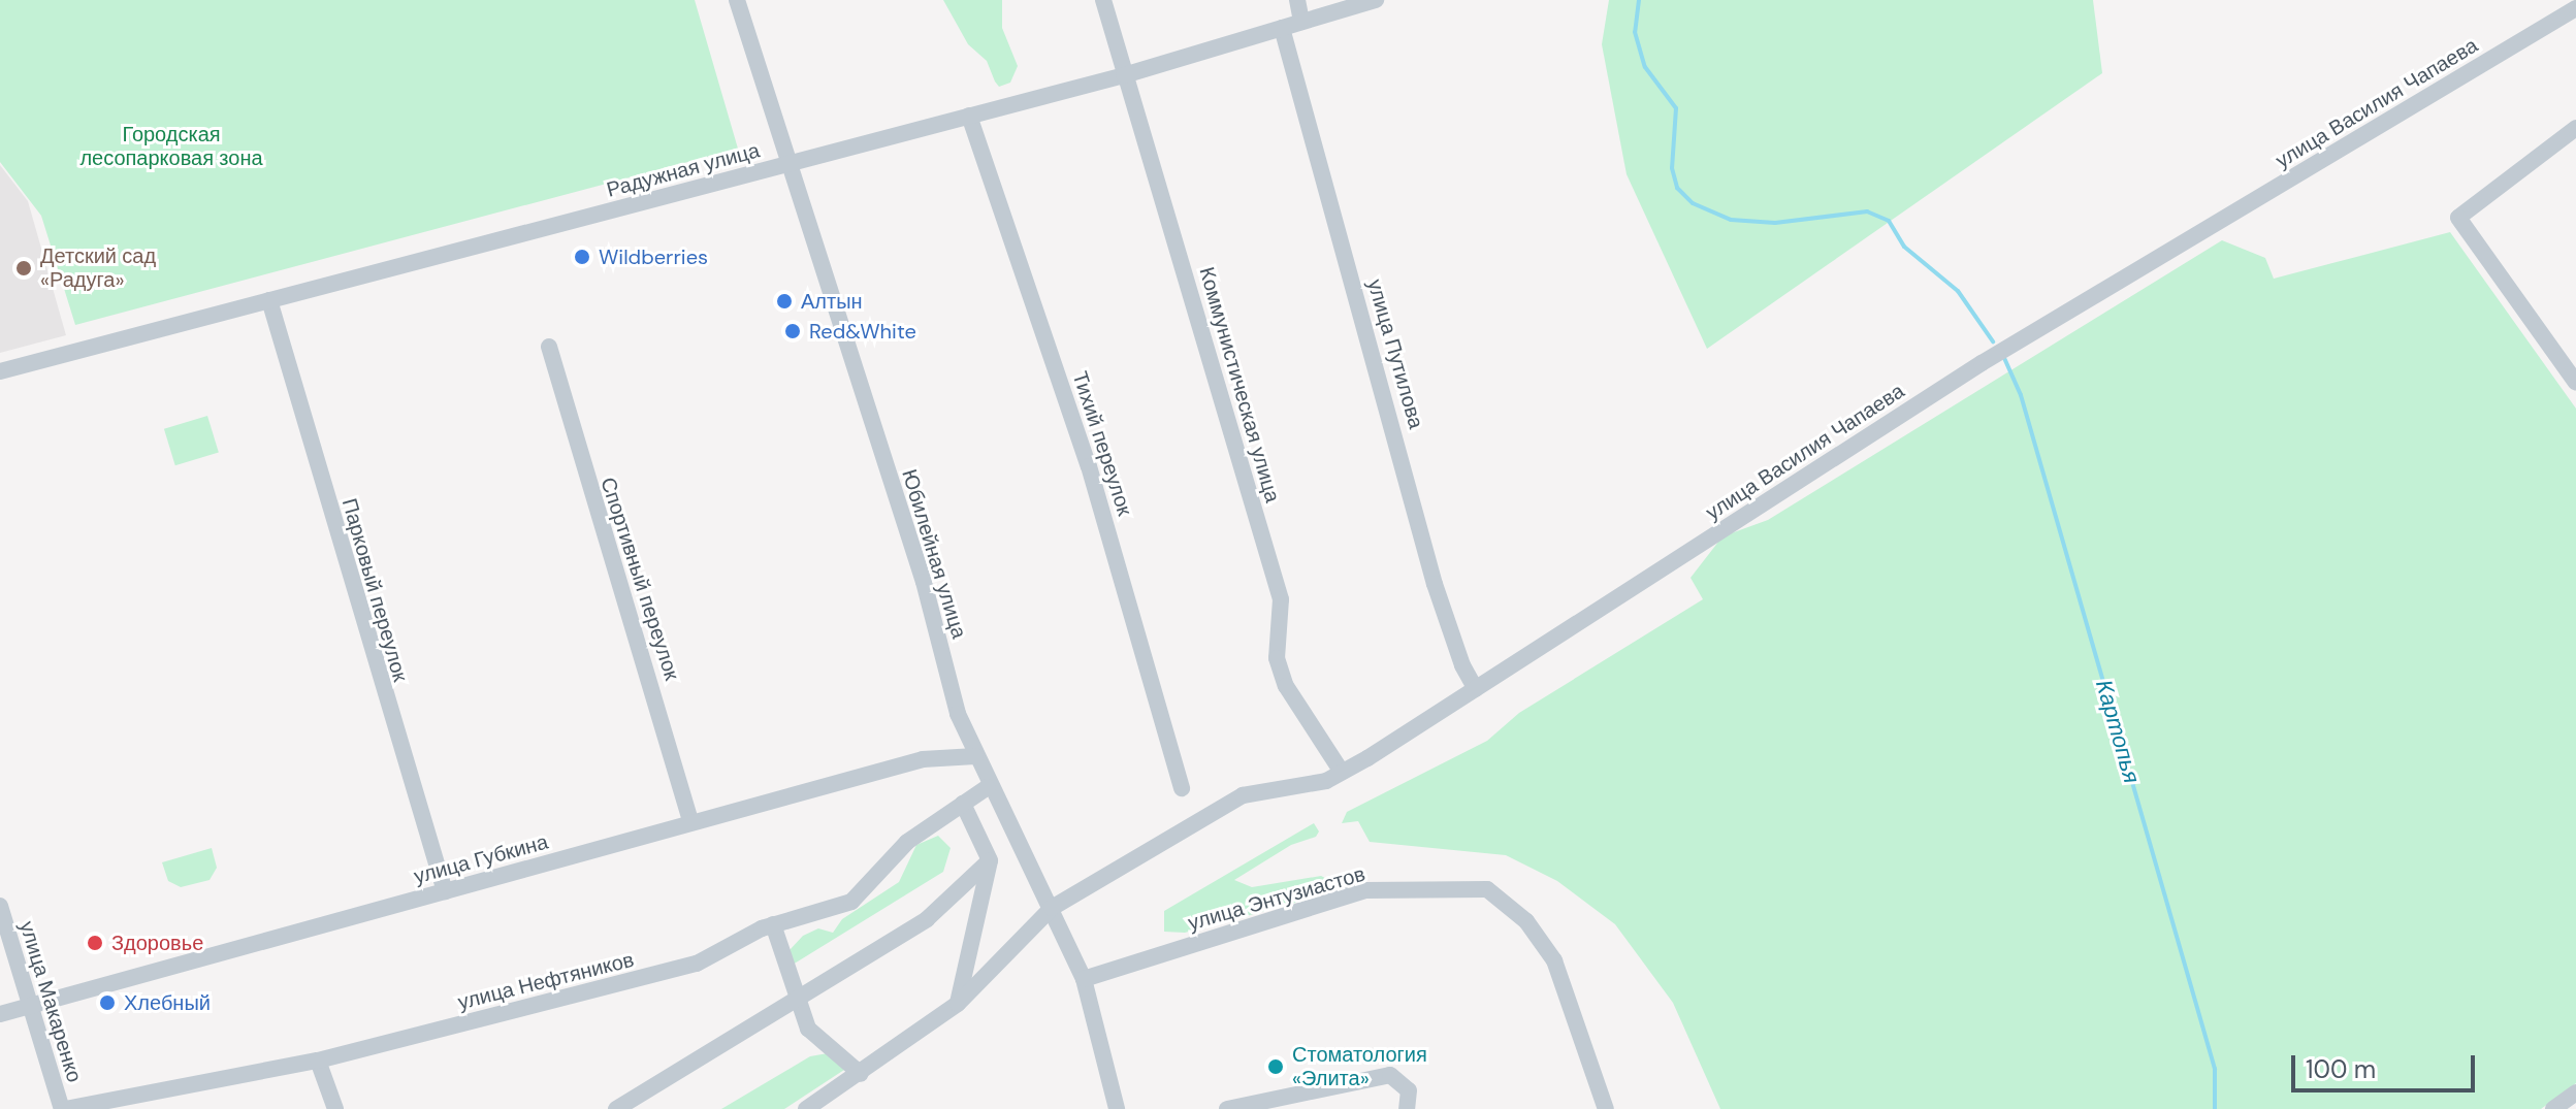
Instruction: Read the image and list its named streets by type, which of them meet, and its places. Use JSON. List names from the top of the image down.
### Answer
{
  "streets": {
    "street": [
      "улица Василия Чапаева",
      "Радужная улица",
      "улица Путилова",
      "Коммунистическая улица",
      "Тихий переулок",
      "Юбилейная улица",
      "Спортивный переулок",
      "Парковый переулок",
      "улица Губкина",
      "улица Энтузиастов",
      "улица Нефтяников",
      "улица Макаренко"
    ]
  },
  "crossings": [
    ["улица Василия Чапаева", "улица Путилова"],
    ["улица Василия Чапаева", "Коммунистическая улица"],
    ["улица Василия Чапаева", "Юбилейная улица"],
    ["Радужная улица", "улица Путилова"],
    ["Радужная улица", "Коммунистическая улица"],
    ["Радужная улица", "Тихий переулок"],
    ["Радужная улица", "Юбилейная улица"],
    ["Радужная улица", "Парковый переулок"],
    ["Юбилейная улица", "улица Губкина"],
    ["Юбилейная улица", "улица Энтузиастов"],
    ["Юбилейная улица", "улица Нефтяников"],
    ["Спортивный переулок", "улица Губкина"],
    ["Парковый переулок", "улица Губкина"],
    ["улица Губкина", "улица Макаренко"],
    ["улица Нефтяников", "улица Макаренко"]
  ],
  "water": ["Картопья"],
  "parks": ["Городская лесопарковая зона"],
  "places": [
    "Wildberries",
    "Детский сад «Радуга»",
    "Алтын",
    "Red&White",
    "Здоровье",
    "Хлебный",
    "Стоматология «Элита»"
  ],
  "scale_bar": "100 m"
}
